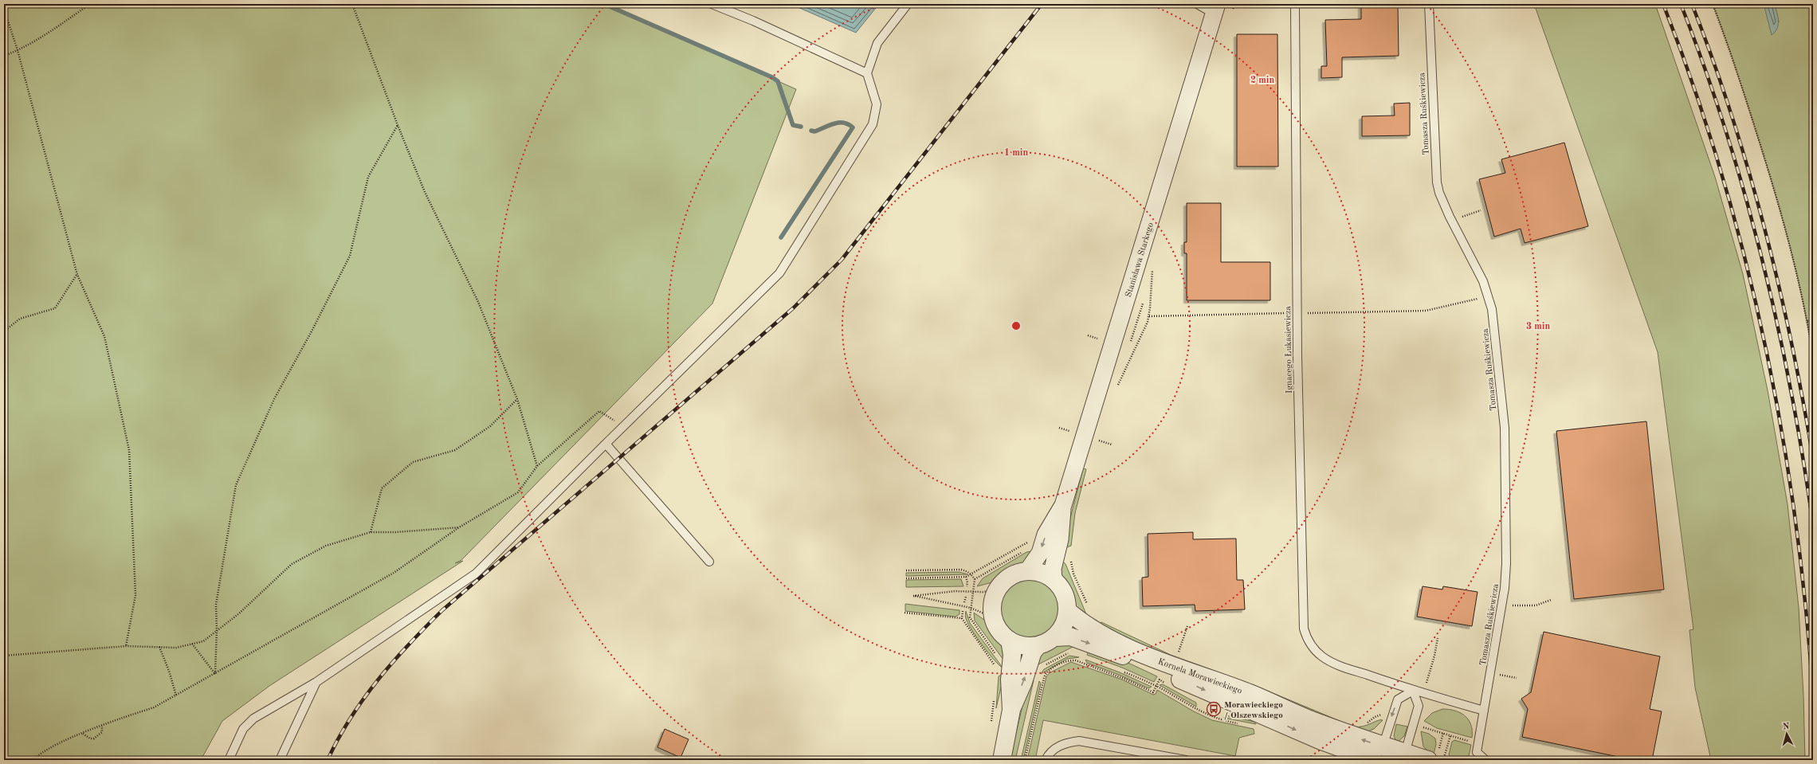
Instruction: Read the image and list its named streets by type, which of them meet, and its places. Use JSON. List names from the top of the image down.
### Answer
{
  "streets": {
    "street": ["Stanisława Starkego", "Kornela Morawieckiego"],
    "lane": ["Tomasza Ruśkiewicza", "Ignacego Łukasiewicza"]
  },
  "crossings": [
    ["Tomasza Ruśkiewicza", "Ignacego Łukasiewicza"]
  ],
  "places": {
    "bus stop": ["Morawieckiego / Olszewskiego"]
  },
  "north": "top",
  "rings": ["2 min", "1 min", "3 min"]
}
